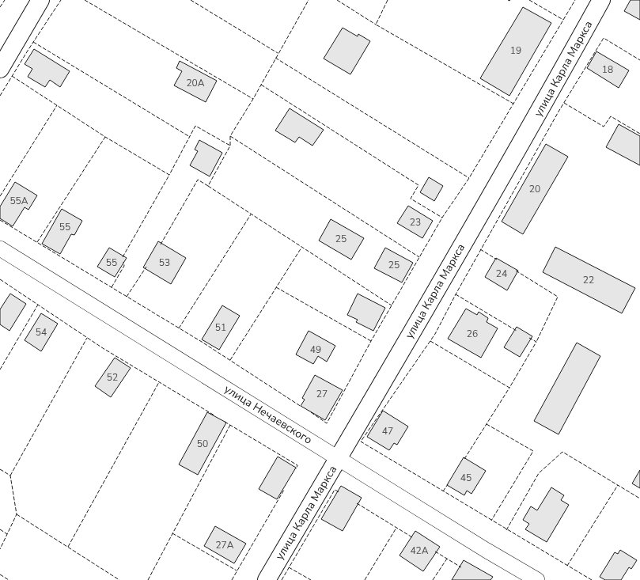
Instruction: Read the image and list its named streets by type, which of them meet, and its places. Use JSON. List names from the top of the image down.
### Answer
{
  "streets": {
    "main road": ["улица Карла Маркса"],
    "street": ["улица Нечаевского"]
  },
  "crossings": [
    ["улица Карла Маркса", "улица Нечаевского"]
  ],
  "house_numbers": [
    "19",
    "18",
    "20А",
    "20",
    "55А",
    "23",
    "55",
    "25",
    "55",
    "53",
    "25",
    "24",
    "22",
    "51",
    "54",
    "26",
    "49",
    "52",
    "27",
    "47",
    "50",
    "45",
    "27А",
    "42А"
  ]
}
